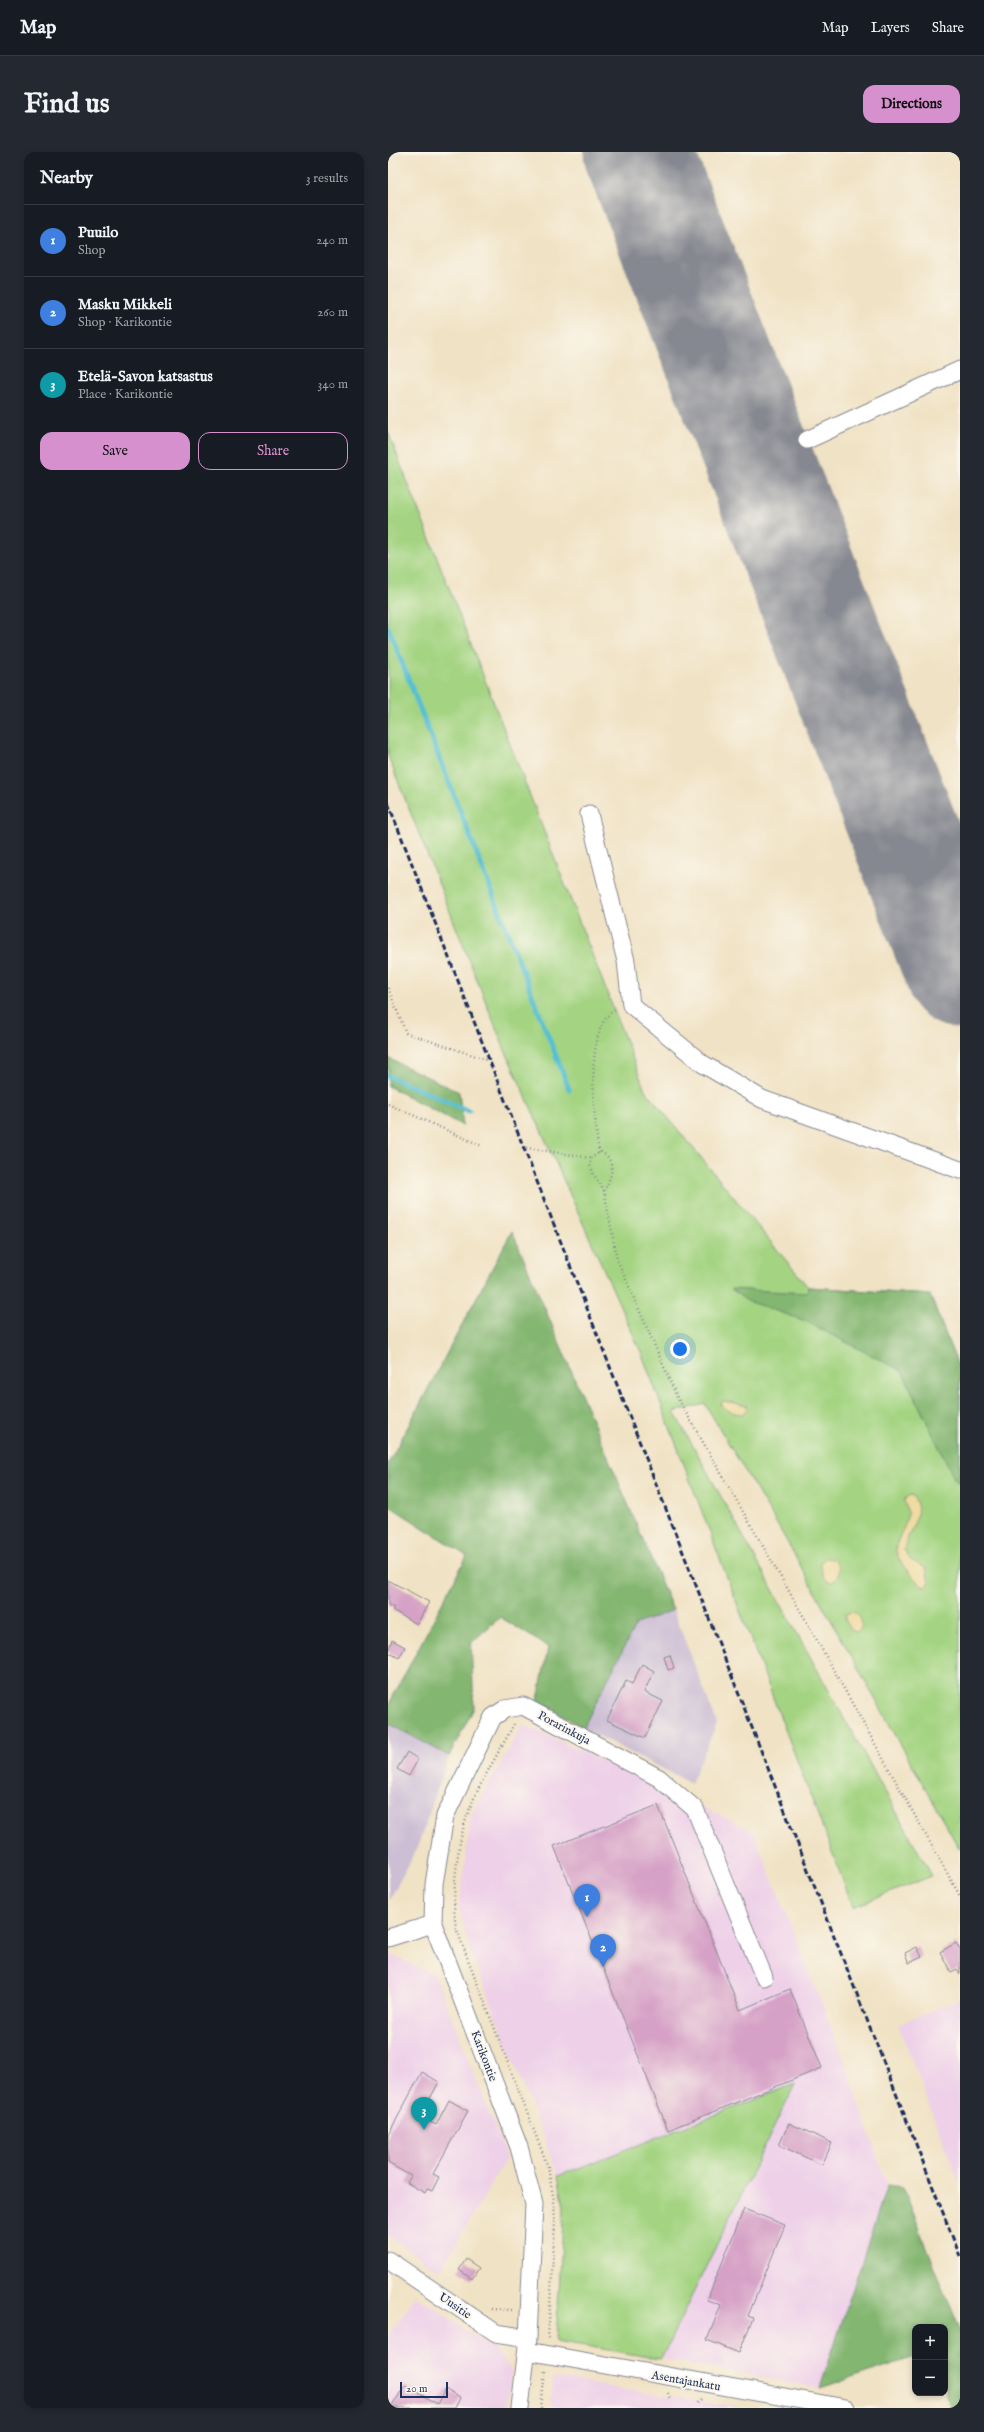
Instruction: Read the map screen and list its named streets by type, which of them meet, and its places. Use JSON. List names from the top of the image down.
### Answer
{
  "streets": {
    "street": [
      "Porarinkuja",
      "Karikontie",
      "Uusitie",
      "Asentajankatu"
    ]
  },
  "crossings": [
    ["Porarinkuja", "Karikontie"],
    ["Karikontie", "Uusitie"],
    ["Karikontie", "Asentajankatu"],
    ["Uusitie", "Asentajankatu"]
  ],
  "scale_bar": "20 m",
  "page": {
    "header": "Map",
    "nav": ["Map", "Layers", "Share"],
    "buttons": [
      "Directions",
      ["Save", "Share"]
    ],
    "title": "Find us",
    "heading": ["Nearby", "3 results"],
    "list": [
      {
        "mark": "1",
        "name": "Puuilo",
        "note": "Shop",
        "value": "240 m"
      },
      {
        "mark": "2",
        "name": "Masku Mikkeli",
        "note": "Shop · Karikontie",
        "value": "260 m"
      },
      {
        "mark": "3",
        "name": "Etelä-Savon katsastus",
        "note": "Place · Karikontie",
        "value": "340 m"
      }
    ],
    "pins": ["1", "2", "3"],
    "map_buttons": ["+", "−"],
    "scale": "20 m"
  }
}
